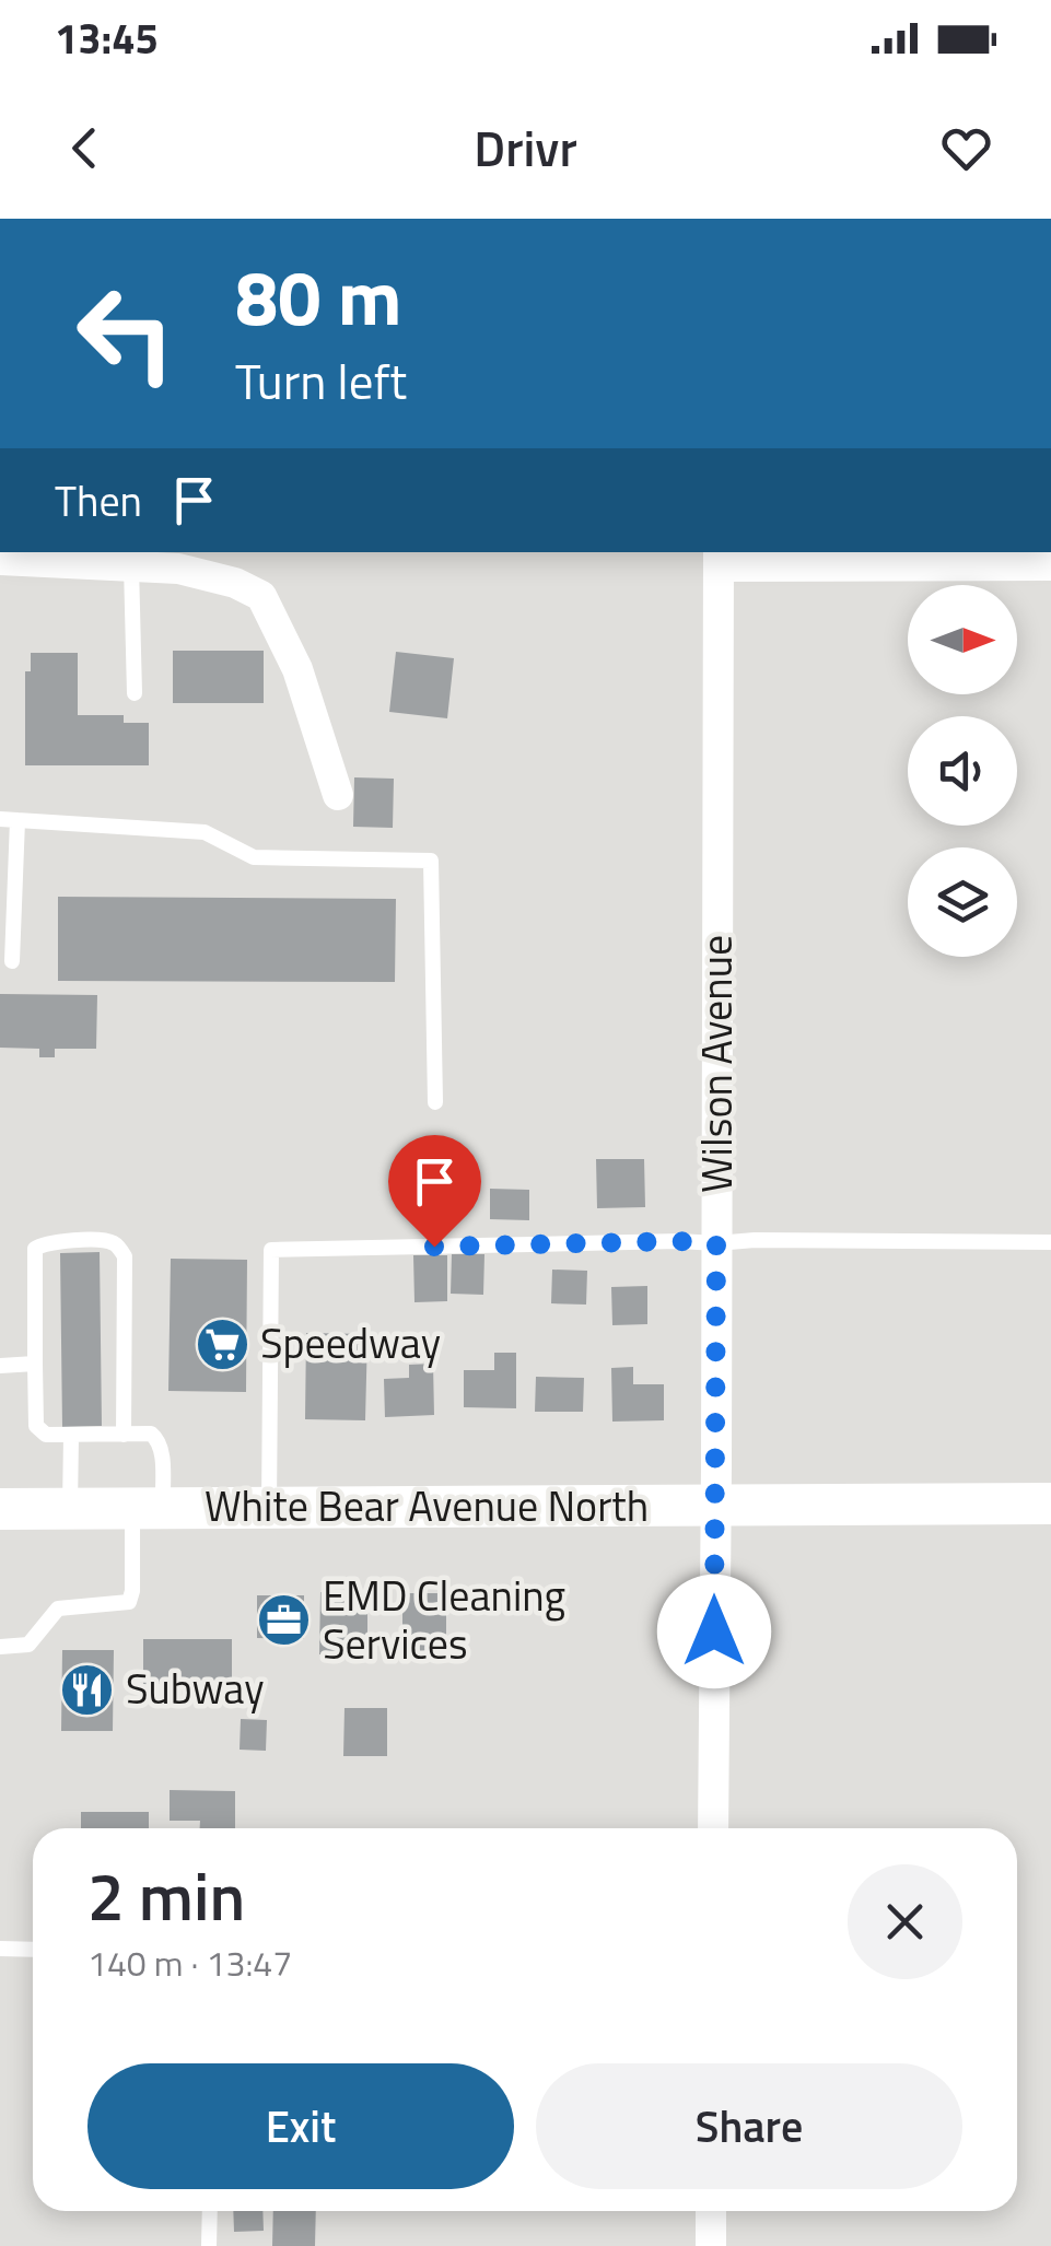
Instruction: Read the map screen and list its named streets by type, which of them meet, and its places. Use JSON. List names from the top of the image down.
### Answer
{
  "streets": {
    "main road": ["White Bear Avenue North"],
    "street": ["Wilson Avenue"]
  },
  "crossings": [
    ["Wilson Avenue", "White Bear Avenue North"]
  ],
  "places": {
    "supermarket": ["Speedway"],
    "office": ["EMD Cleaning Services"],
    "restaurant": ["Subway"]
  },
  "north": "right",
  "page": {
    "status": "13:45",
    "header": "Drivr",
    "turn": ["80 m", "Turn left"],
    "then": "Then",
    "heading": ["2 min", "140 m · 13:47"],
    "buttons": ["Exit", "Share"]
  }
}
